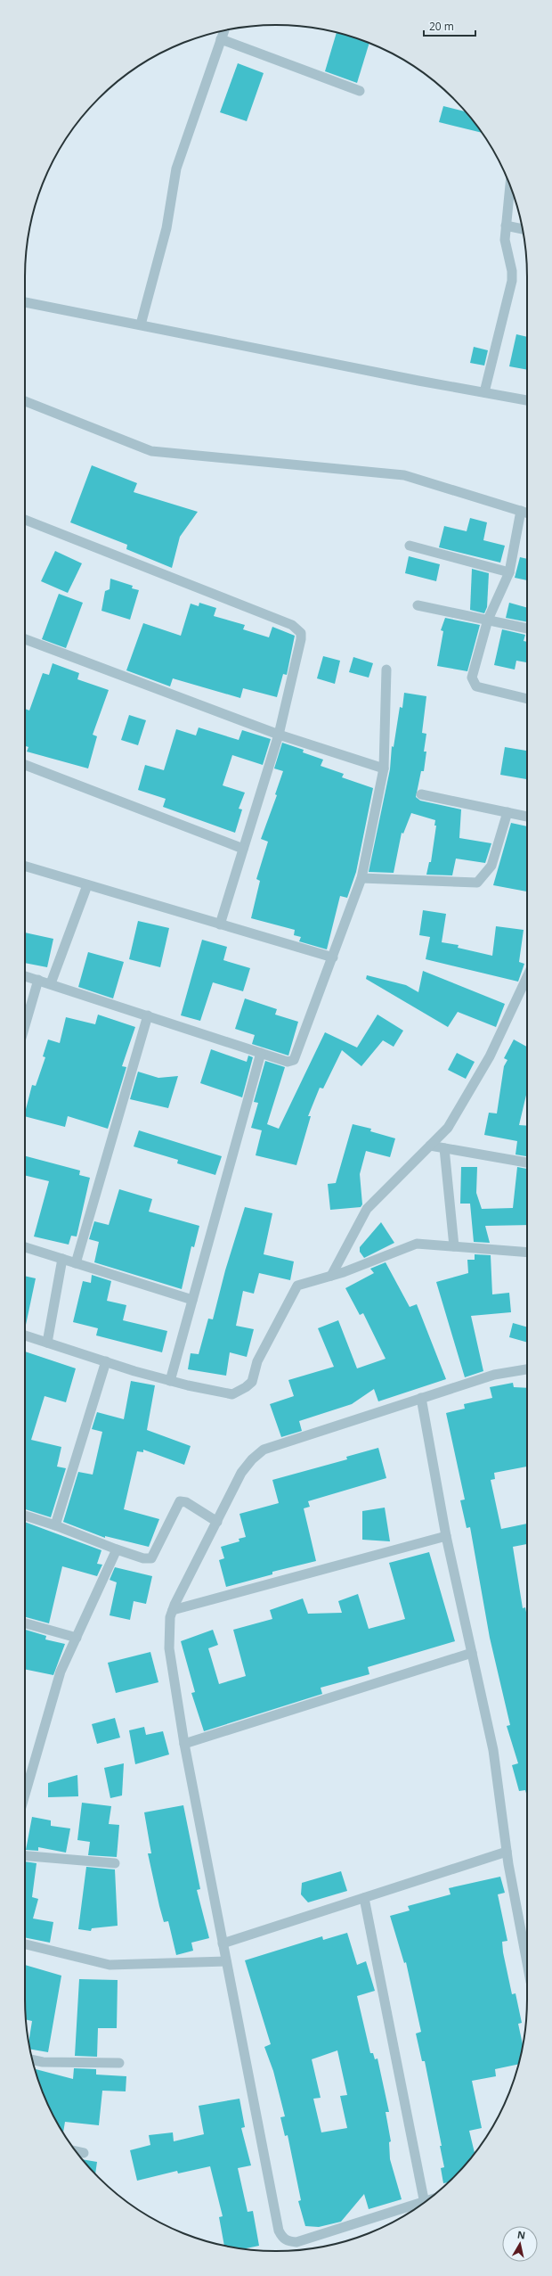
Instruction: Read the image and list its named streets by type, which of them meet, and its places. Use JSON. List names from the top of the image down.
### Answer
{
  "scale_bar": "20 m",
  "north": "top"
}
